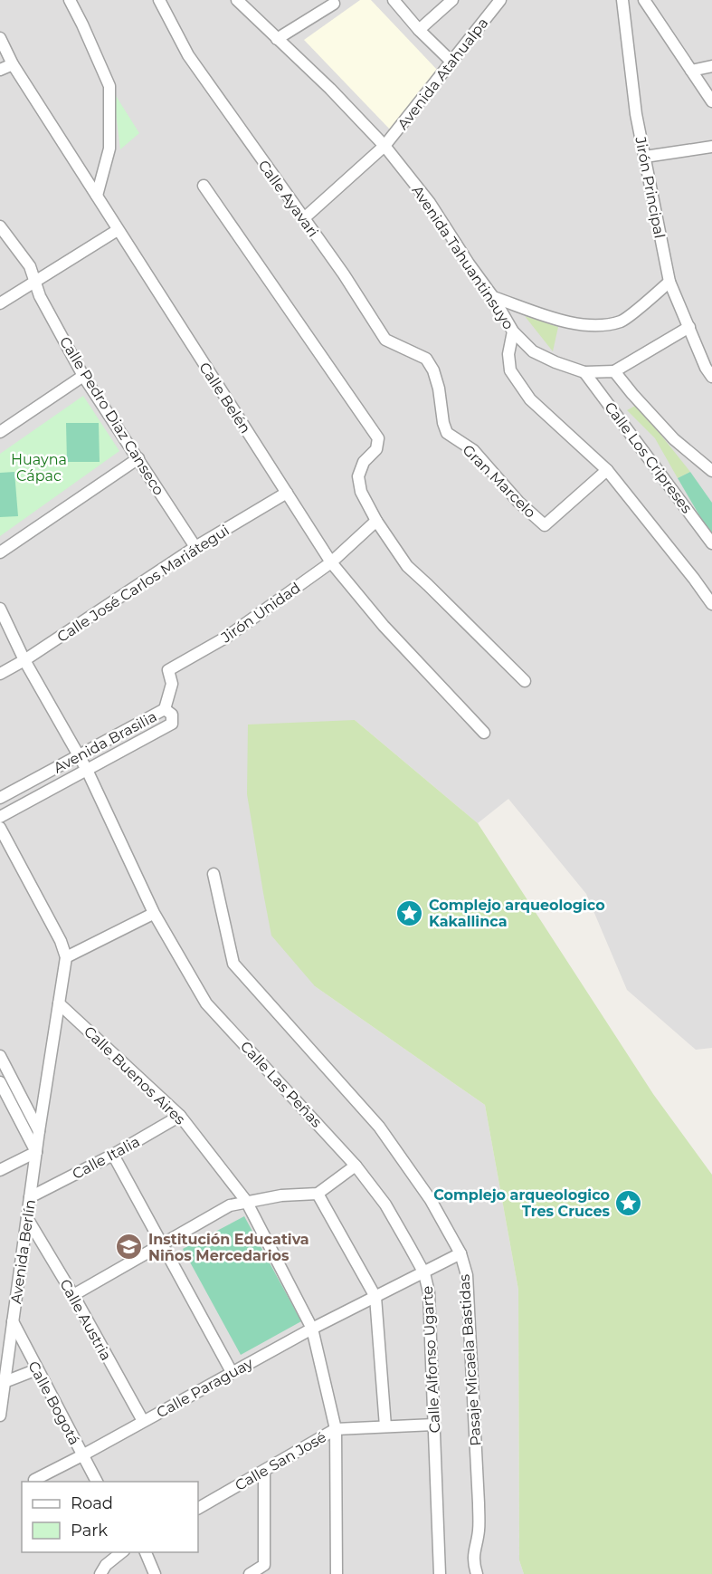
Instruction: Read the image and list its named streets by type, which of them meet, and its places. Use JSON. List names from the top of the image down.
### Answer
{
  "streets": {
    "street": [
      "Avenida Atahualpa",
      "Jirón Principal",
      "Calle Ayavari",
      "Avenida Tahuantinsuyo",
      "Calle Belén",
      "Calle Pedro Diaz Canseco",
      "Calle Los Cripreses",
      "Gran Marcelo",
      "Calle José Carlos Mariátegui",
      "Jirón Unidad",
      "Avenida Brasilia",
      "Calle Buenos Aires",
      "Calle Las Peñas",
      "Calle Italia",
      "Avenida Berlín",
      "Calle Austria",
      "Calle Alfonso Ugarte",
      "Pasaje Micaela Bastidas",
      "Calle Paraguay",
      "Calle Bogotá",
      "Calle San José"
    ]
  },
  "crossings": [
    ["Avenida Atahualpa", "Calle Ayavari"],
    ["Avenida Atahualpa", "Avenida Tahuantinsuyo"],
    ["Calle Ayavari", "Gran Marcelo"],
    ["Avenida Tahuantinsuyo", "Calle Los Cripreses"],
    ["Calle Belén", "Calle José Carlos Mariátegui"],
    ["Calle Belén", "Jirón Unidad"],
    ["Calle Pedro Diaz Canseco", "Calle José Carlos Mariátegui"],
    ["Jirón Unidad", "Avenida Brasilia"],
    ["Avenida Brasilia", "Calle Las Peñas"],
    ["Calle Buenos Aires", "Calle Italia"],
    ["Calle Buenos Aires", "Avenida Berlín"],
    ["Calle Buenos Aires", "Calle Paraguay"],
    ["Calle Buenos Aires", "Calle San José"],
    ["Calle Las Peñas", "Calle Alfonso Ugarte"],
    ["Calle Italia", "Avenida Berlín"],
    ["Avenida Berlín", "Calle Austria"],
    ["Avenida Berlín", "Calle Bogotá"],
    ["Calle Austria", "Calle Paraguay"],
    ["Calle Alfonso Ugarte", "Calle Paraguay"],
    ["Calle Alfonso Ugarte", "Calle San José"],
    ["Pasaje Micaela Bastidas", "Calle Paraguay"],
    ["Calle Paraguay", "Calle Bogotá"]
  ],
  "parks": ["Huayna Cápac"],
  "places": {
    "place": ["Complejo arqueologico Kakallinca", "Complejo arqueologico Tres Cruces"],
    "school or university": ["Institución Educativa Niños Mercedarios"]
  },
  "legend": ["Road", "Park"]
}
